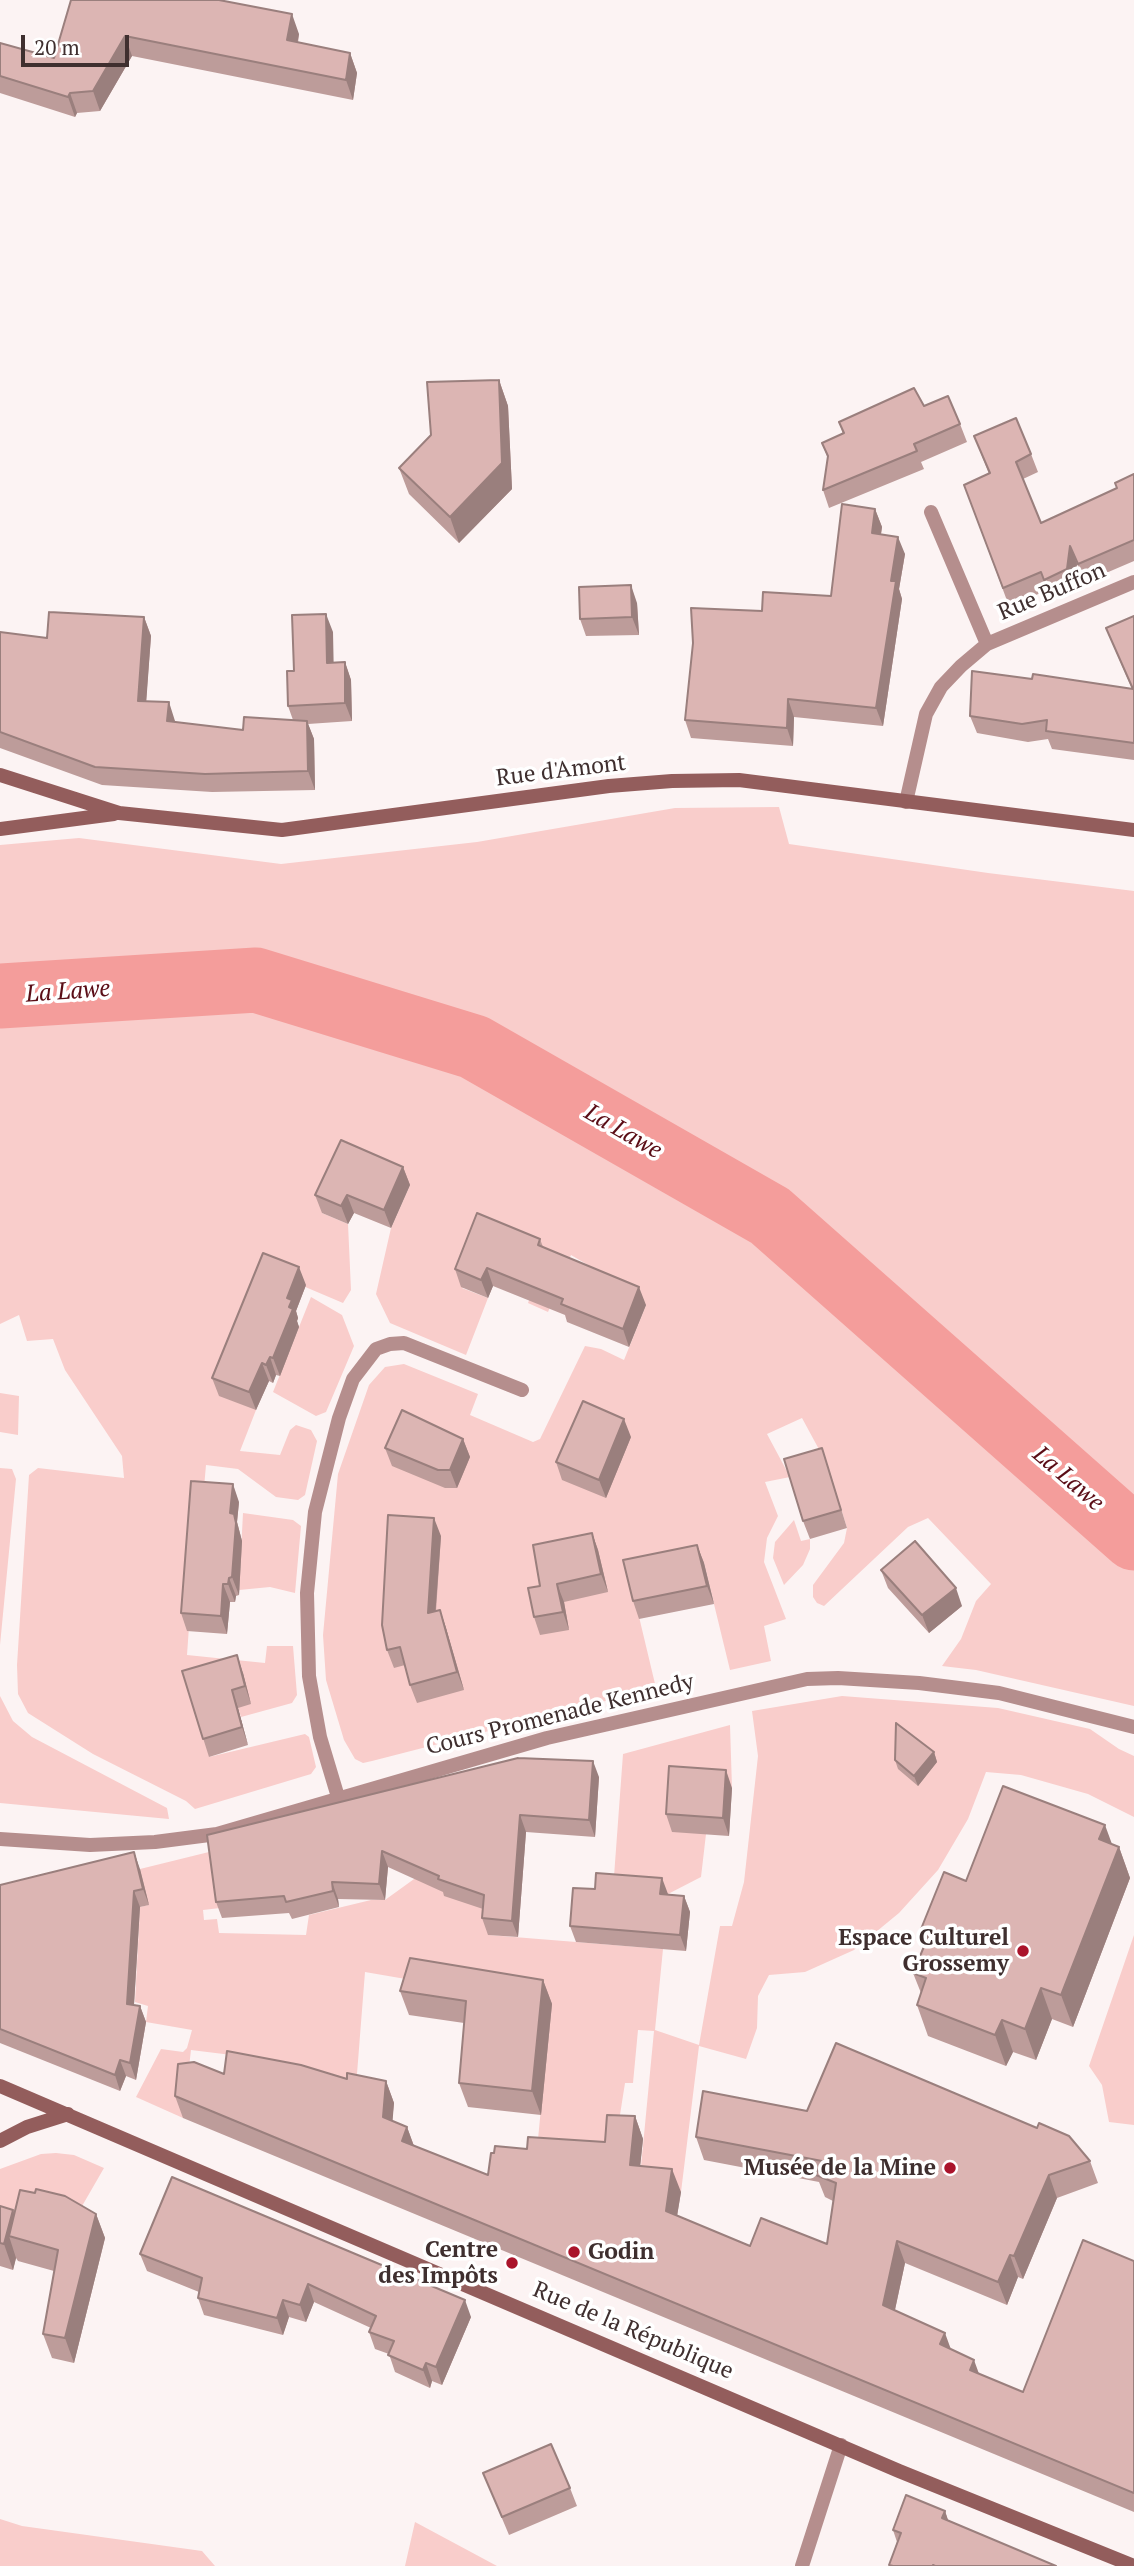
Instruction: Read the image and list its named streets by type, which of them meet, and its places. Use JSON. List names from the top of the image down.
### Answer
{
  "streets": {
    "street": [
      "Rue Buffon",
      "Rue d'Amont",
      "Cours Promenade Kennedy",
      "Rue de la République"
    ]
  },
  "crossings": [
    ["Rue Buffon", "Rue d'Amont"]
  ],
  "water": ["La Lawe"],
  "places": [
    "Espace Culturel Grossemy",
    "Musée de la Mine",
    "Godin",
    "Centre des Impôts"
  ],
  "scale_bar": "20 m"
}
